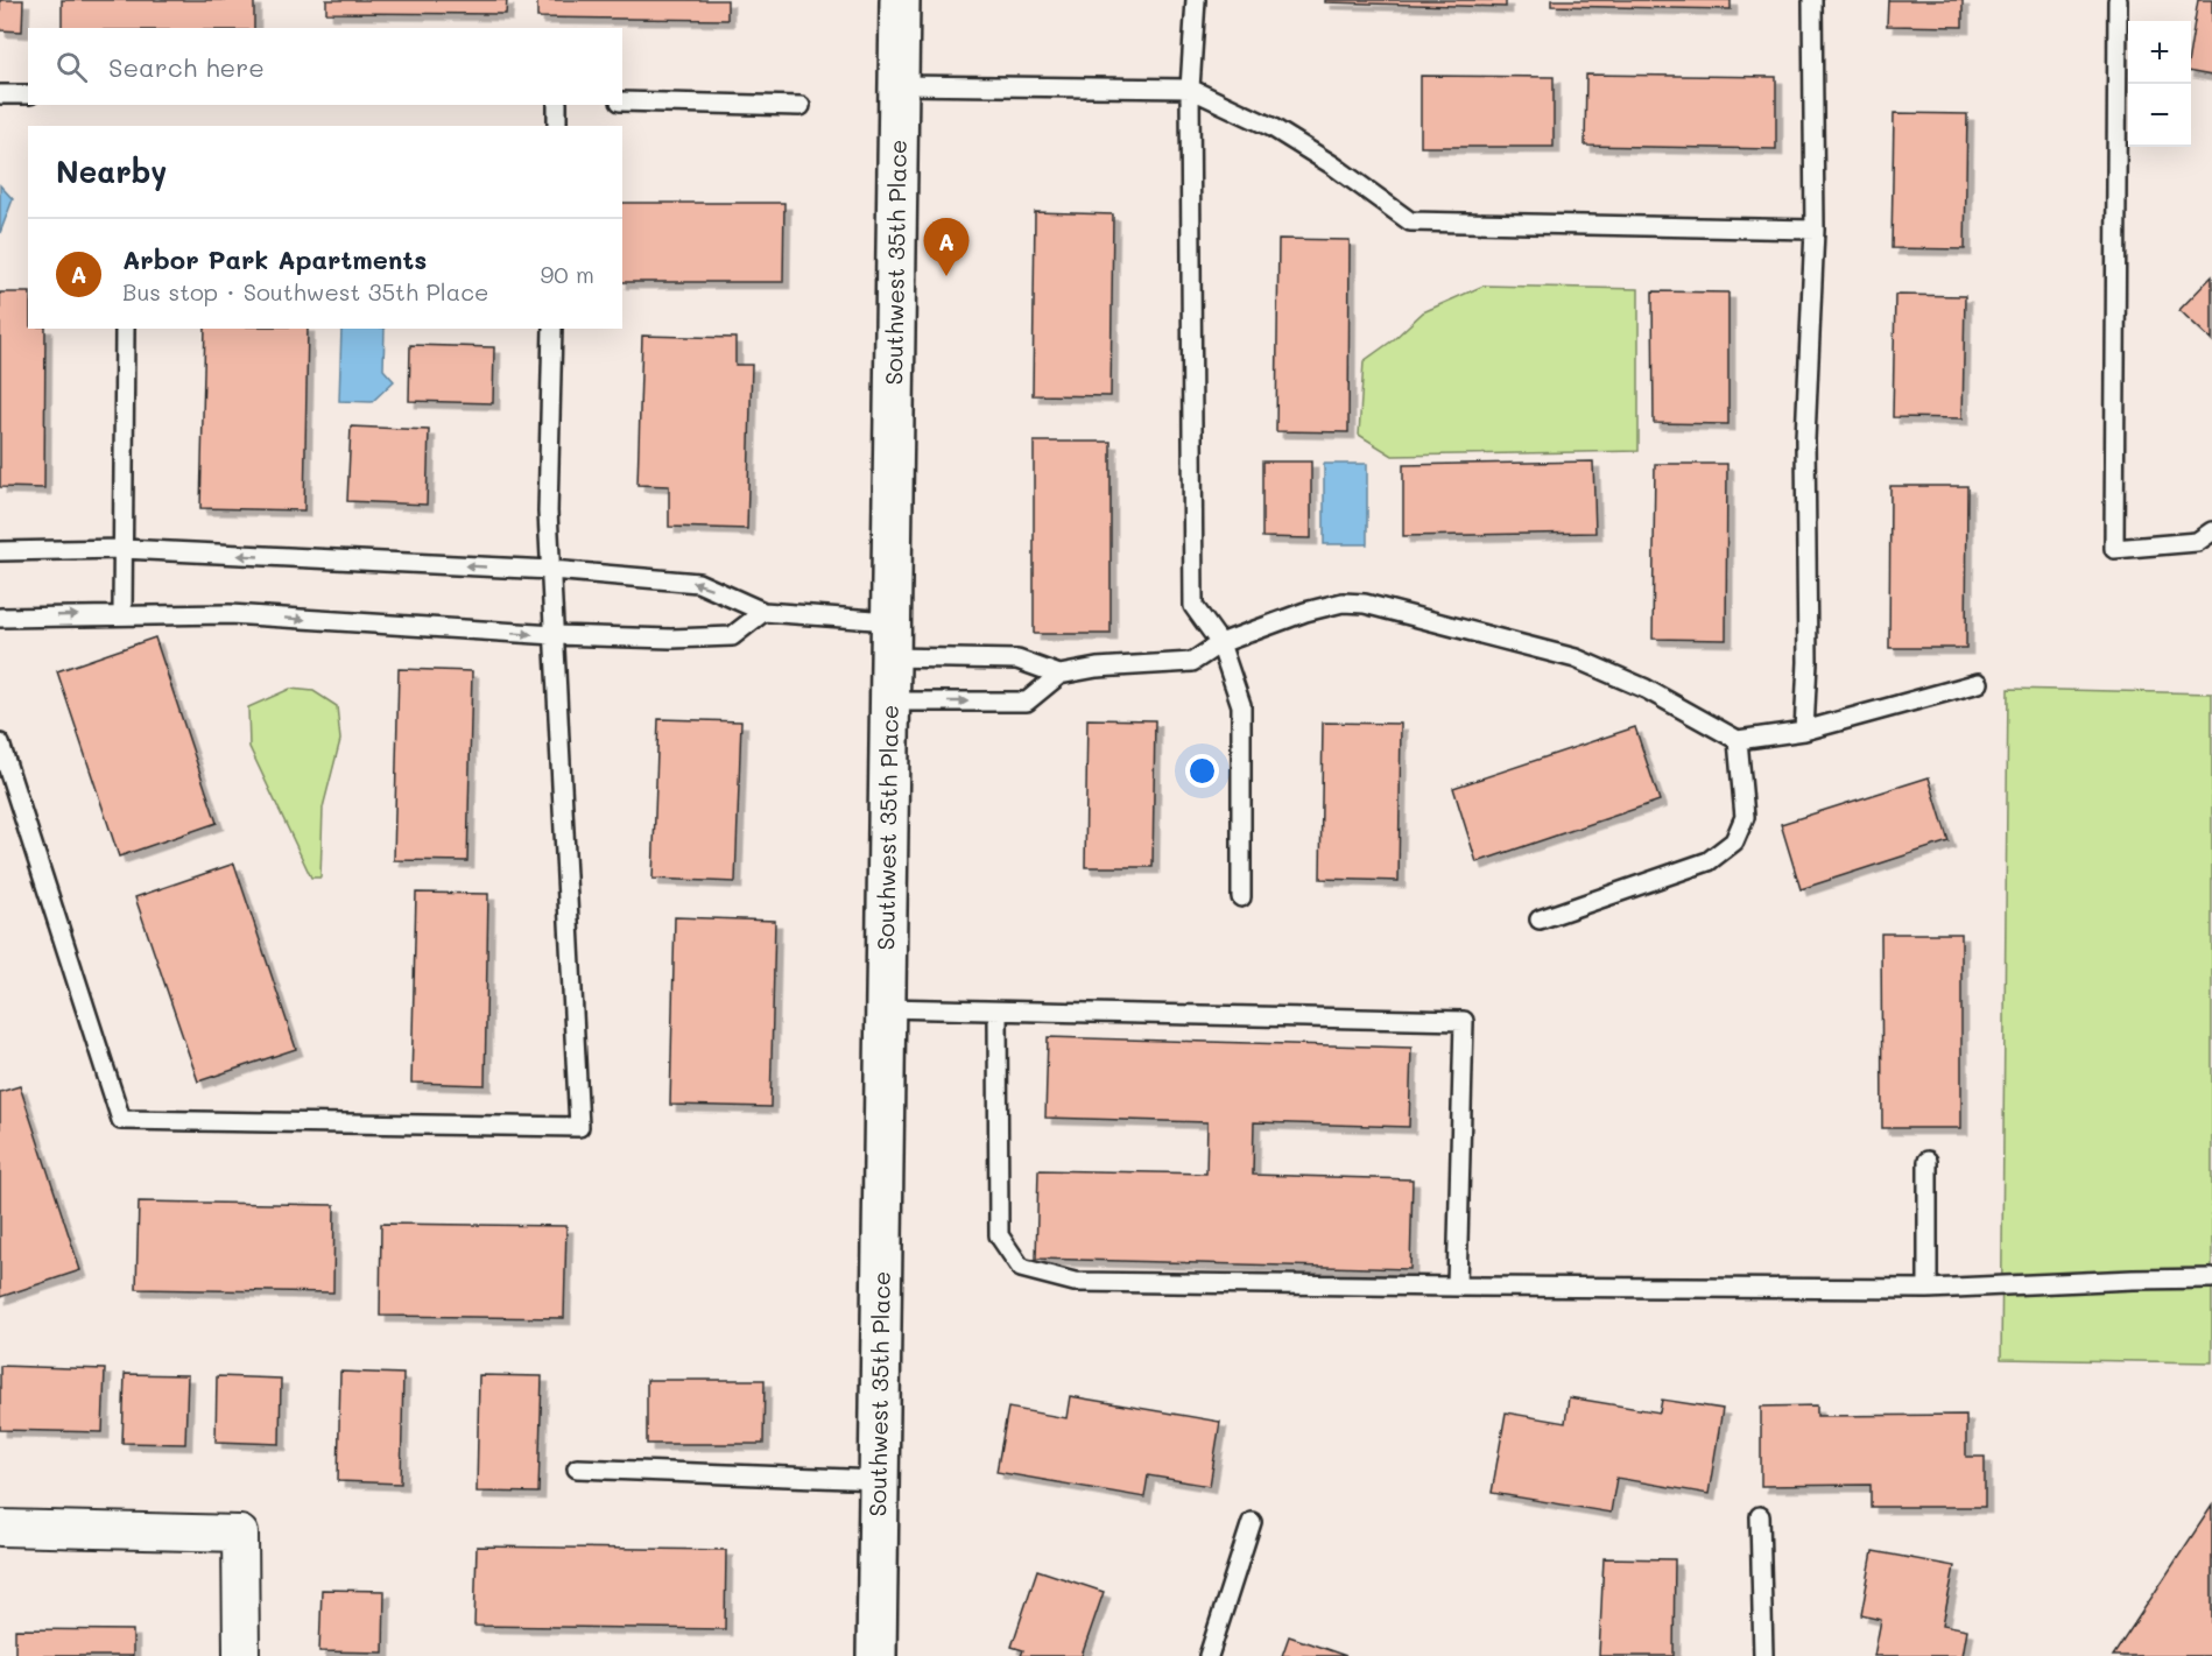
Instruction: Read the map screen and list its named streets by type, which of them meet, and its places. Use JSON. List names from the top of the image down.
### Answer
{
  "streets": {
    "street": ["Southwest 35th Place"]
  },
  "page": {
    "map_buttons": ["+", "−"],
    "search": "Search here",
    "heading": "Nearby",
    "list": [
      {
        "mark": "A",
        "name": "Arbor Park Apartments",
        "note": "Bus stop · Southwest 35th Place",
        "value": "90 m"
      }
    ],
    "pins": "A"
  }
}
